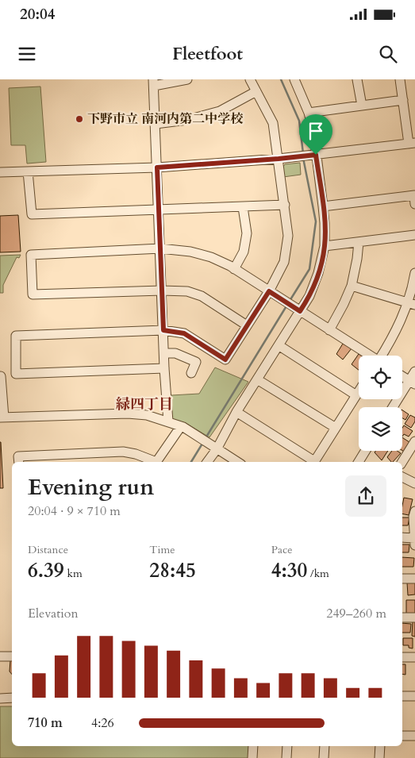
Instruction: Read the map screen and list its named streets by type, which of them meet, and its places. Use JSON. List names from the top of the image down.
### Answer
{
  "districts": ["緑四丁目"],
  "places": ["下野市立 南河内第二中学校"],
  "page": {
    "status": "20:04",
    "header": "Fleetfoot",
    "heading": ["Evening run", "20:04 · 9 × 710 m"],
    "stats": [
      ["Distance", "6.39 km"],
      ["Time", "28:45"],
      ["Pace", "4:30 /km"]
    ],
    "chart": ["Elevation", "249–260 m"],
    "list": [
      {
        "name": "710 m",
        "note": "4:26"
      }
    ]
  }
}
